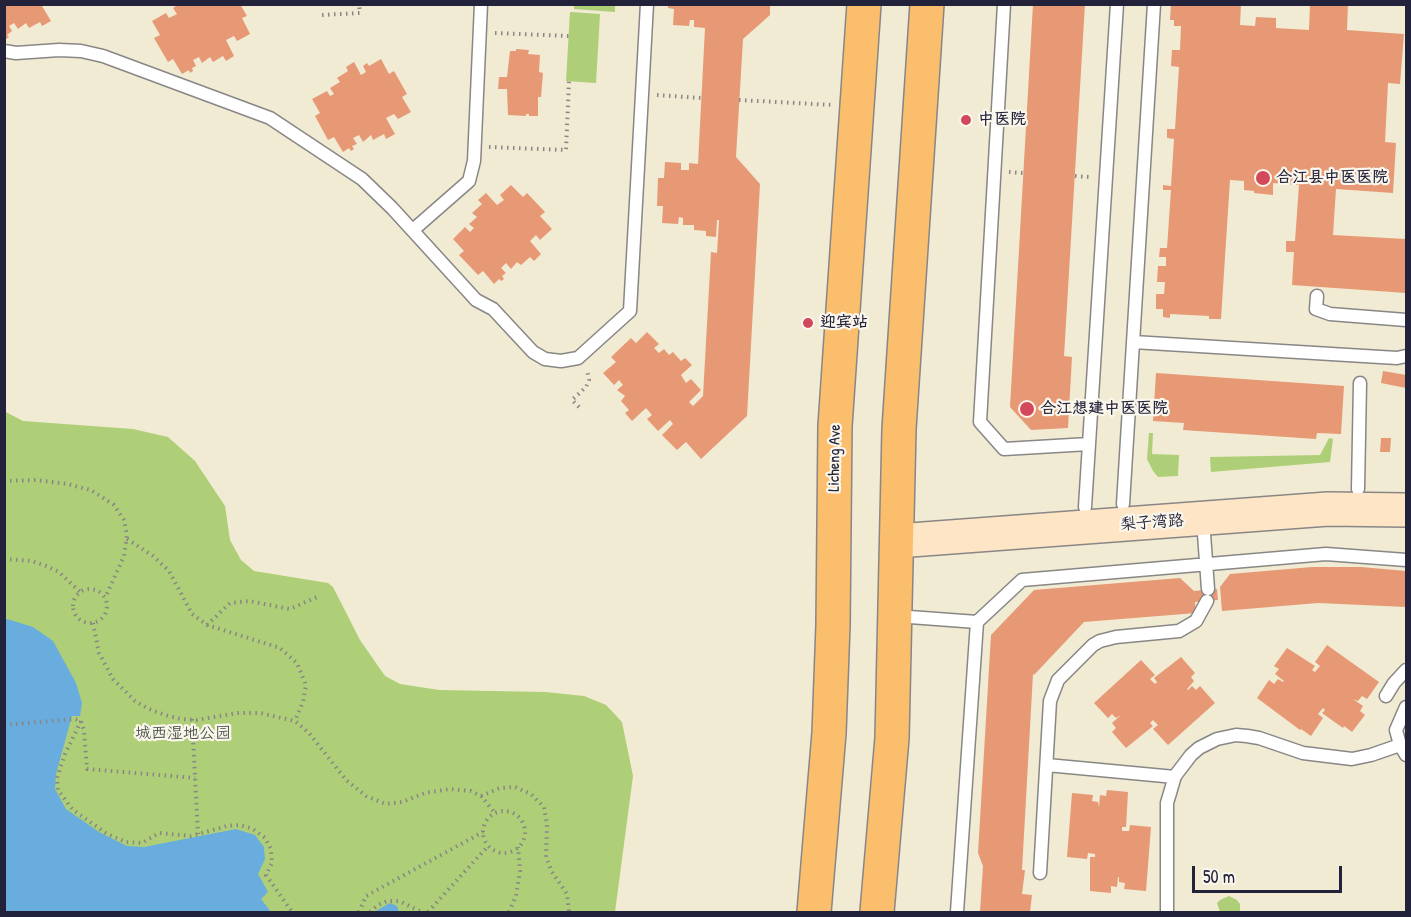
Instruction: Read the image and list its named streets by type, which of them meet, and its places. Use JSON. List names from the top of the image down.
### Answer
{
  "streets": {
    "main road": ["Licheng Ave"],
    "street": ["梨子湾路"]
  },
  "parks": ["城西湿地公园"],
  "places": [
    "中医院",
    "合江县中医医院",
    "迎宾站",
    "合江想建中医医院"
  ],
  "scale_bar": "50 m"
}
